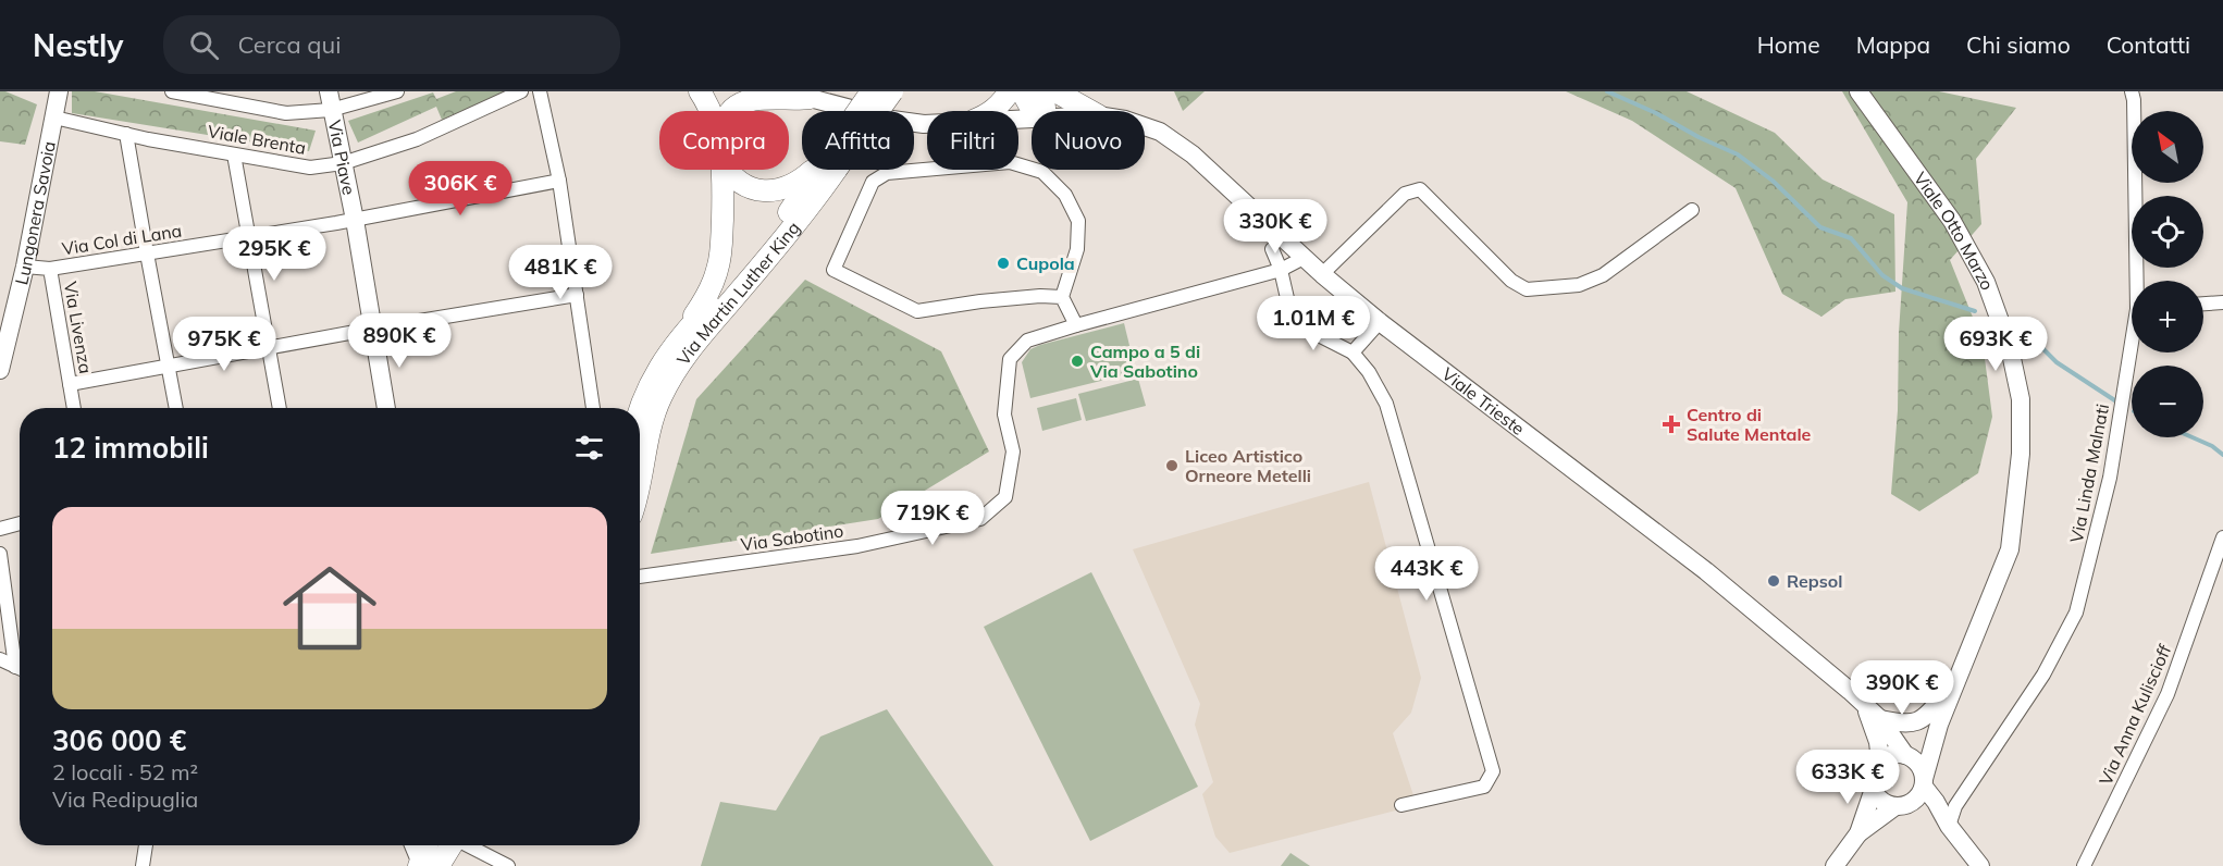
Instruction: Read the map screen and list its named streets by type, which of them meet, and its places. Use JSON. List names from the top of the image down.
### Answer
{
  "streets": {
    "main road": ["Via Martin Luther King"],
    "street": [
      "Viale Brenta",
      "Via Piave",
      "Lungonera Savoia",
      "Viale Otto Marzo",
      "Via Col di Lana",
      "Via Livenza",
      "Viale Trieste",
      "Via Linda Malnati",
      "Via Sabotino",
      "Via Anna Kuliscioff"
    ]
  },
  "crossings": [
    ["Viale Brenta", "Via Piave"],
    ["Viale Brenta", "Lungonera Savoia"],
    ["Via Piave", "Via Col di Lana"],
    ["Lungonera Savoia", "Via Livenza"],
    ["Viale Otto Marzo", "Viale Trieste"],
    ["Via Col di Lana", "Via Livenza"],
    ["Viale Trieste", "Via Sabotino"]
  ],
  "places": {
    "other": [
      "Cupola",
      "Campo a 5 di Via Sabotino",
      "Liceo Artistico Orneore Metelli",
      "Repsol"
    ],
    "health": ["Centro di Salute Mentale"]
  },
  "north": "top left",
  "page": {
    "header": "Nestly",
    "search": "Cerca qui",
    "nav": [
      "Home",
      "Mappa",
      "Chi siamo",
      "Contatti"
    ],
    "map_buttons": ["+", "−"],
    "chip": [
      "Compra",
      "Affitta",
      "Filtri",
      "Nuovo"
    ],
    "price": [
      "306K €",
      "330K €",
      "295K €",
      "481K €",
      "1.01M €",
      "890K €",
      "975K €",
      "693K €",
      "719K €",
      "443K €",
      "390K €",
      "633K €"
    ],
    "heading": "12 immobili",
    "list": [
      {
        "name": "306 000 €",
        "note": "2 locali · 52 m² · Via Redipuglia"
      }
    ]
  }
}
